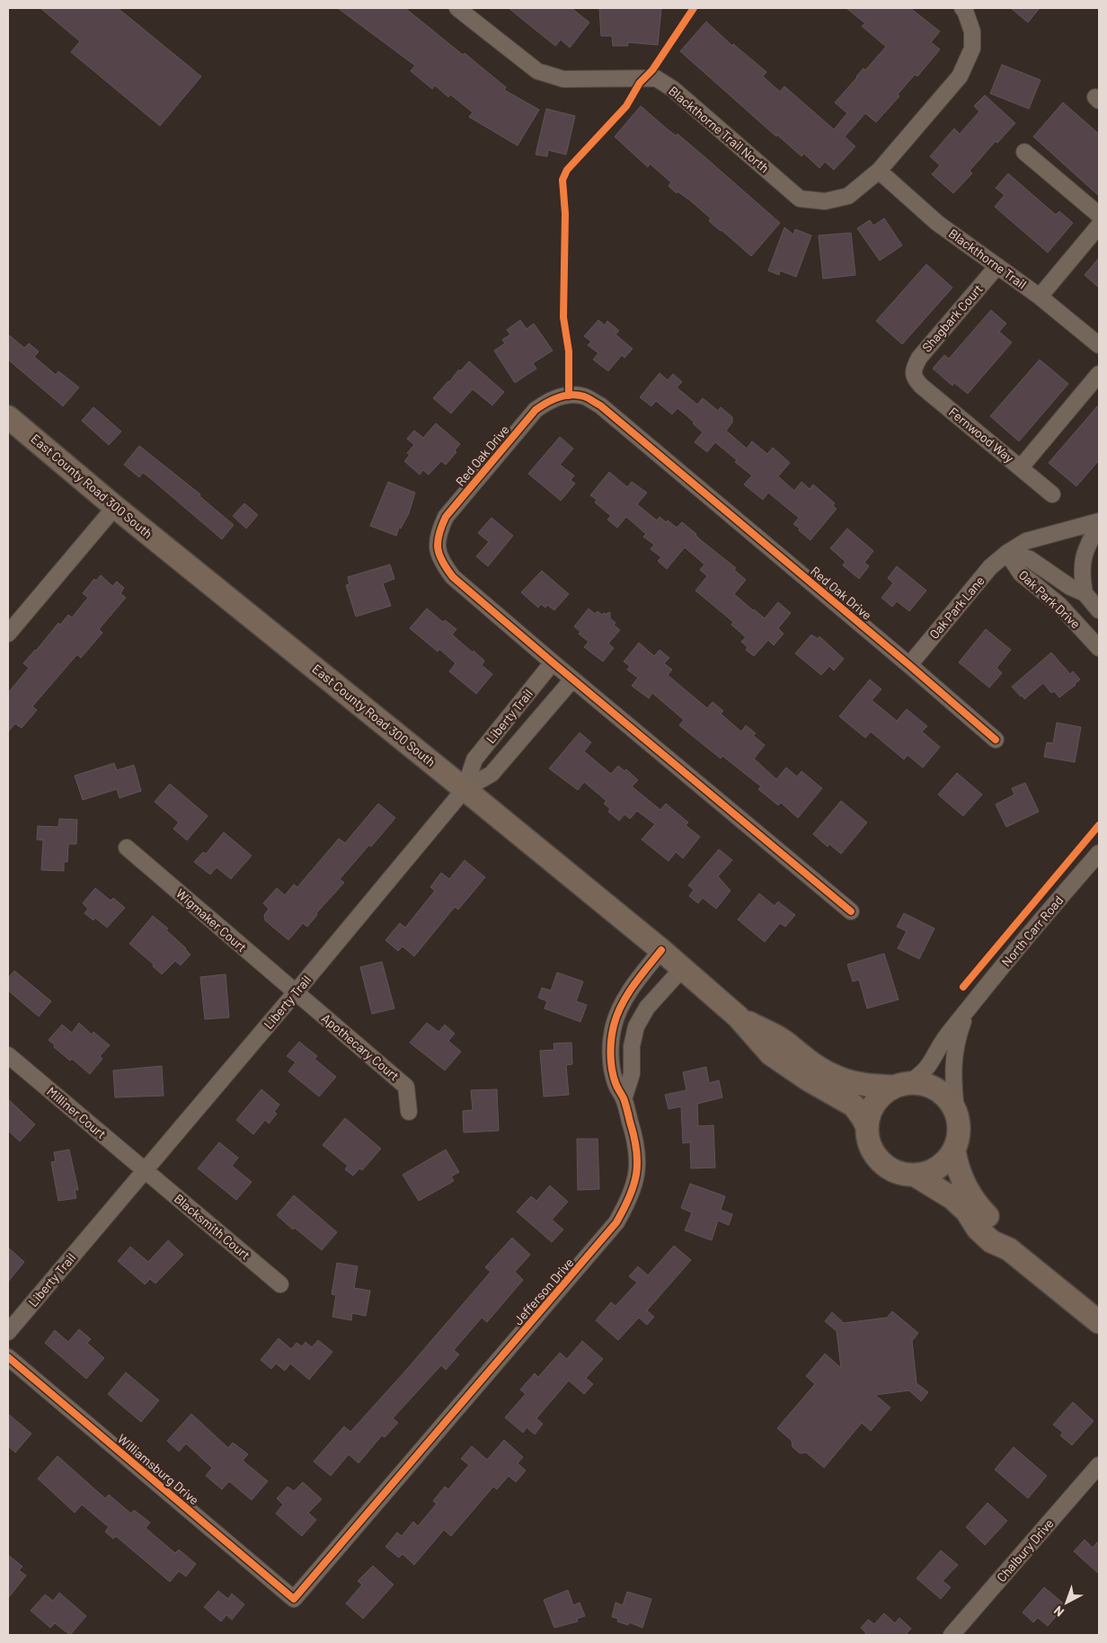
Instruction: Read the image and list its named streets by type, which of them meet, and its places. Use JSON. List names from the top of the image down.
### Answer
{
  "streets": {
    "street": [
      "Blackthorne Trail North",
      "Blackthorne Trail",
      "Shagbark Court",
      "Fernwood Way",
      "Red Oak Drive",
      "East County Road 300 South",
      "Oak Park Drive",
      "Oak Park Lane",
      "Liberty Trail",
      "Wigmaker Court",
      "North Carr Road",
      "Apothecary Court",
      "Milliner Court",
      "Blacksmith Court",
      "Jefferson Drive",
      "Williamsburg Drive",
      "Chalbury Drive"
    ]
  },
  "crossings": [
    ["Blackthorne Trail North", "Blackthorne Trail"],
    ["Blackthorne Trail", "Shagbark Court"],
    ["Shagbark Court", "Fernwood Way"],
    ["Red Oak Drive", "Oak Park Lane"],
    ["Red Oak Drive", "Liberty Trail"],
    ["East County Road 300 South", "Liberty Trail"],
    ["East County Road 300 South", "North Carr Road"],
    ["East County Road 300 South", "Jefferson Drive"],
    ["Oak Park Drive", "Oak Park Lane"],
    ["Liberty Trail", "Wigmaker Court"],
    ["Liberty Trail", "Apothecary Court"],
    ["Liberty Trail", "Milliner Court"],
    ["Liberty Trail", "Blacksmith Court"],
    ["Wigmaker Court", "Apothecary Court"],
    ["Milliner Court", "Blacksmith Court"],
    ["Jefferson Drive", "Williamsburg Drive"]
  ],
  "north": "bottom left"
}
